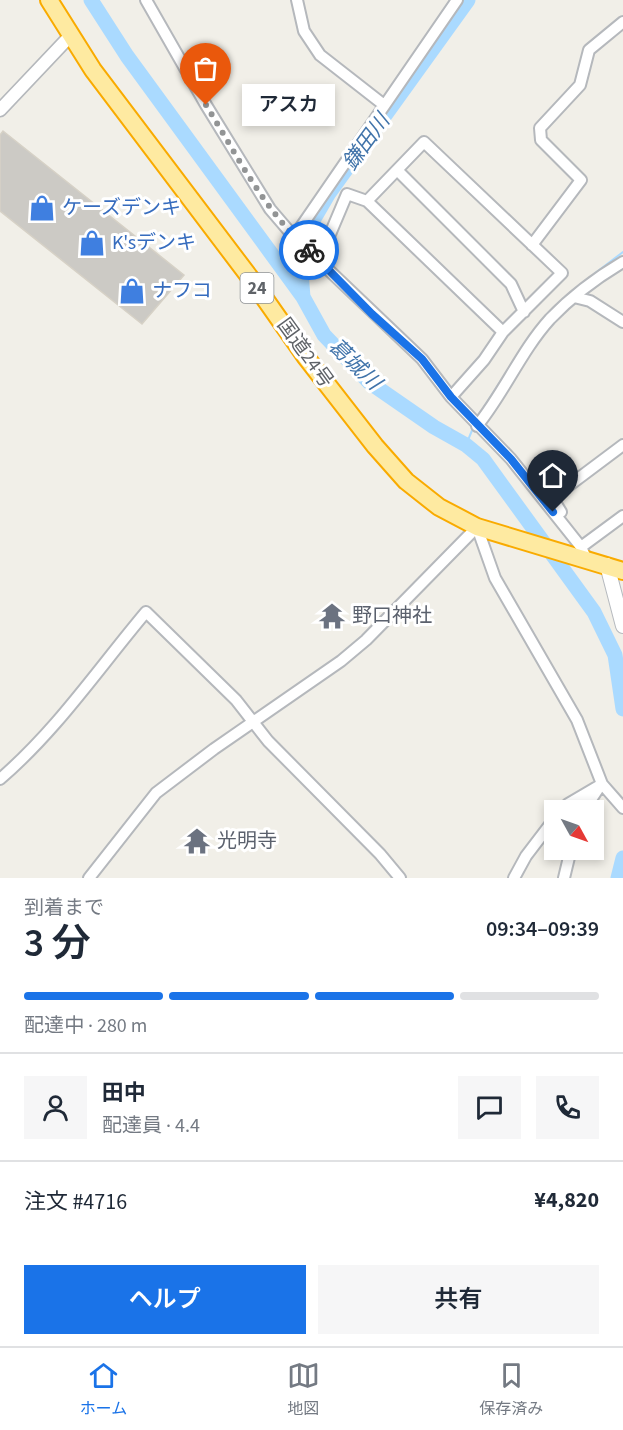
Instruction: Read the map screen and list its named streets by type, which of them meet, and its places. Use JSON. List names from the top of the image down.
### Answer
{
  "streets": {
    "highway": ["24", "国道24号"]
  },
  "water": ["鎌田川", "葛城川"],
  "places": {
    "other": ["アスカ"],
    "shop": ["ケーズデンキ", "K'sデンキ", "ナフコ"],
    "temple": ["野口神社", "光明寺"]
  },
  "north": "bottom right",
  "page": {
    "bubble": "アスカ",
    "heading": ["3 分", "到着まで", "09:34–09:39"],
    "panel": [
      "田中",
      "配達員 · 4.4",
      "注文 #4716",
      "¥4,820"
    ],
    "bar": "配達中 · 280 m",
    "buttons": ["ヘルプ", "共有"],
    "tabs": ["ホーム", "地図", "保存済み"]
  }
}
